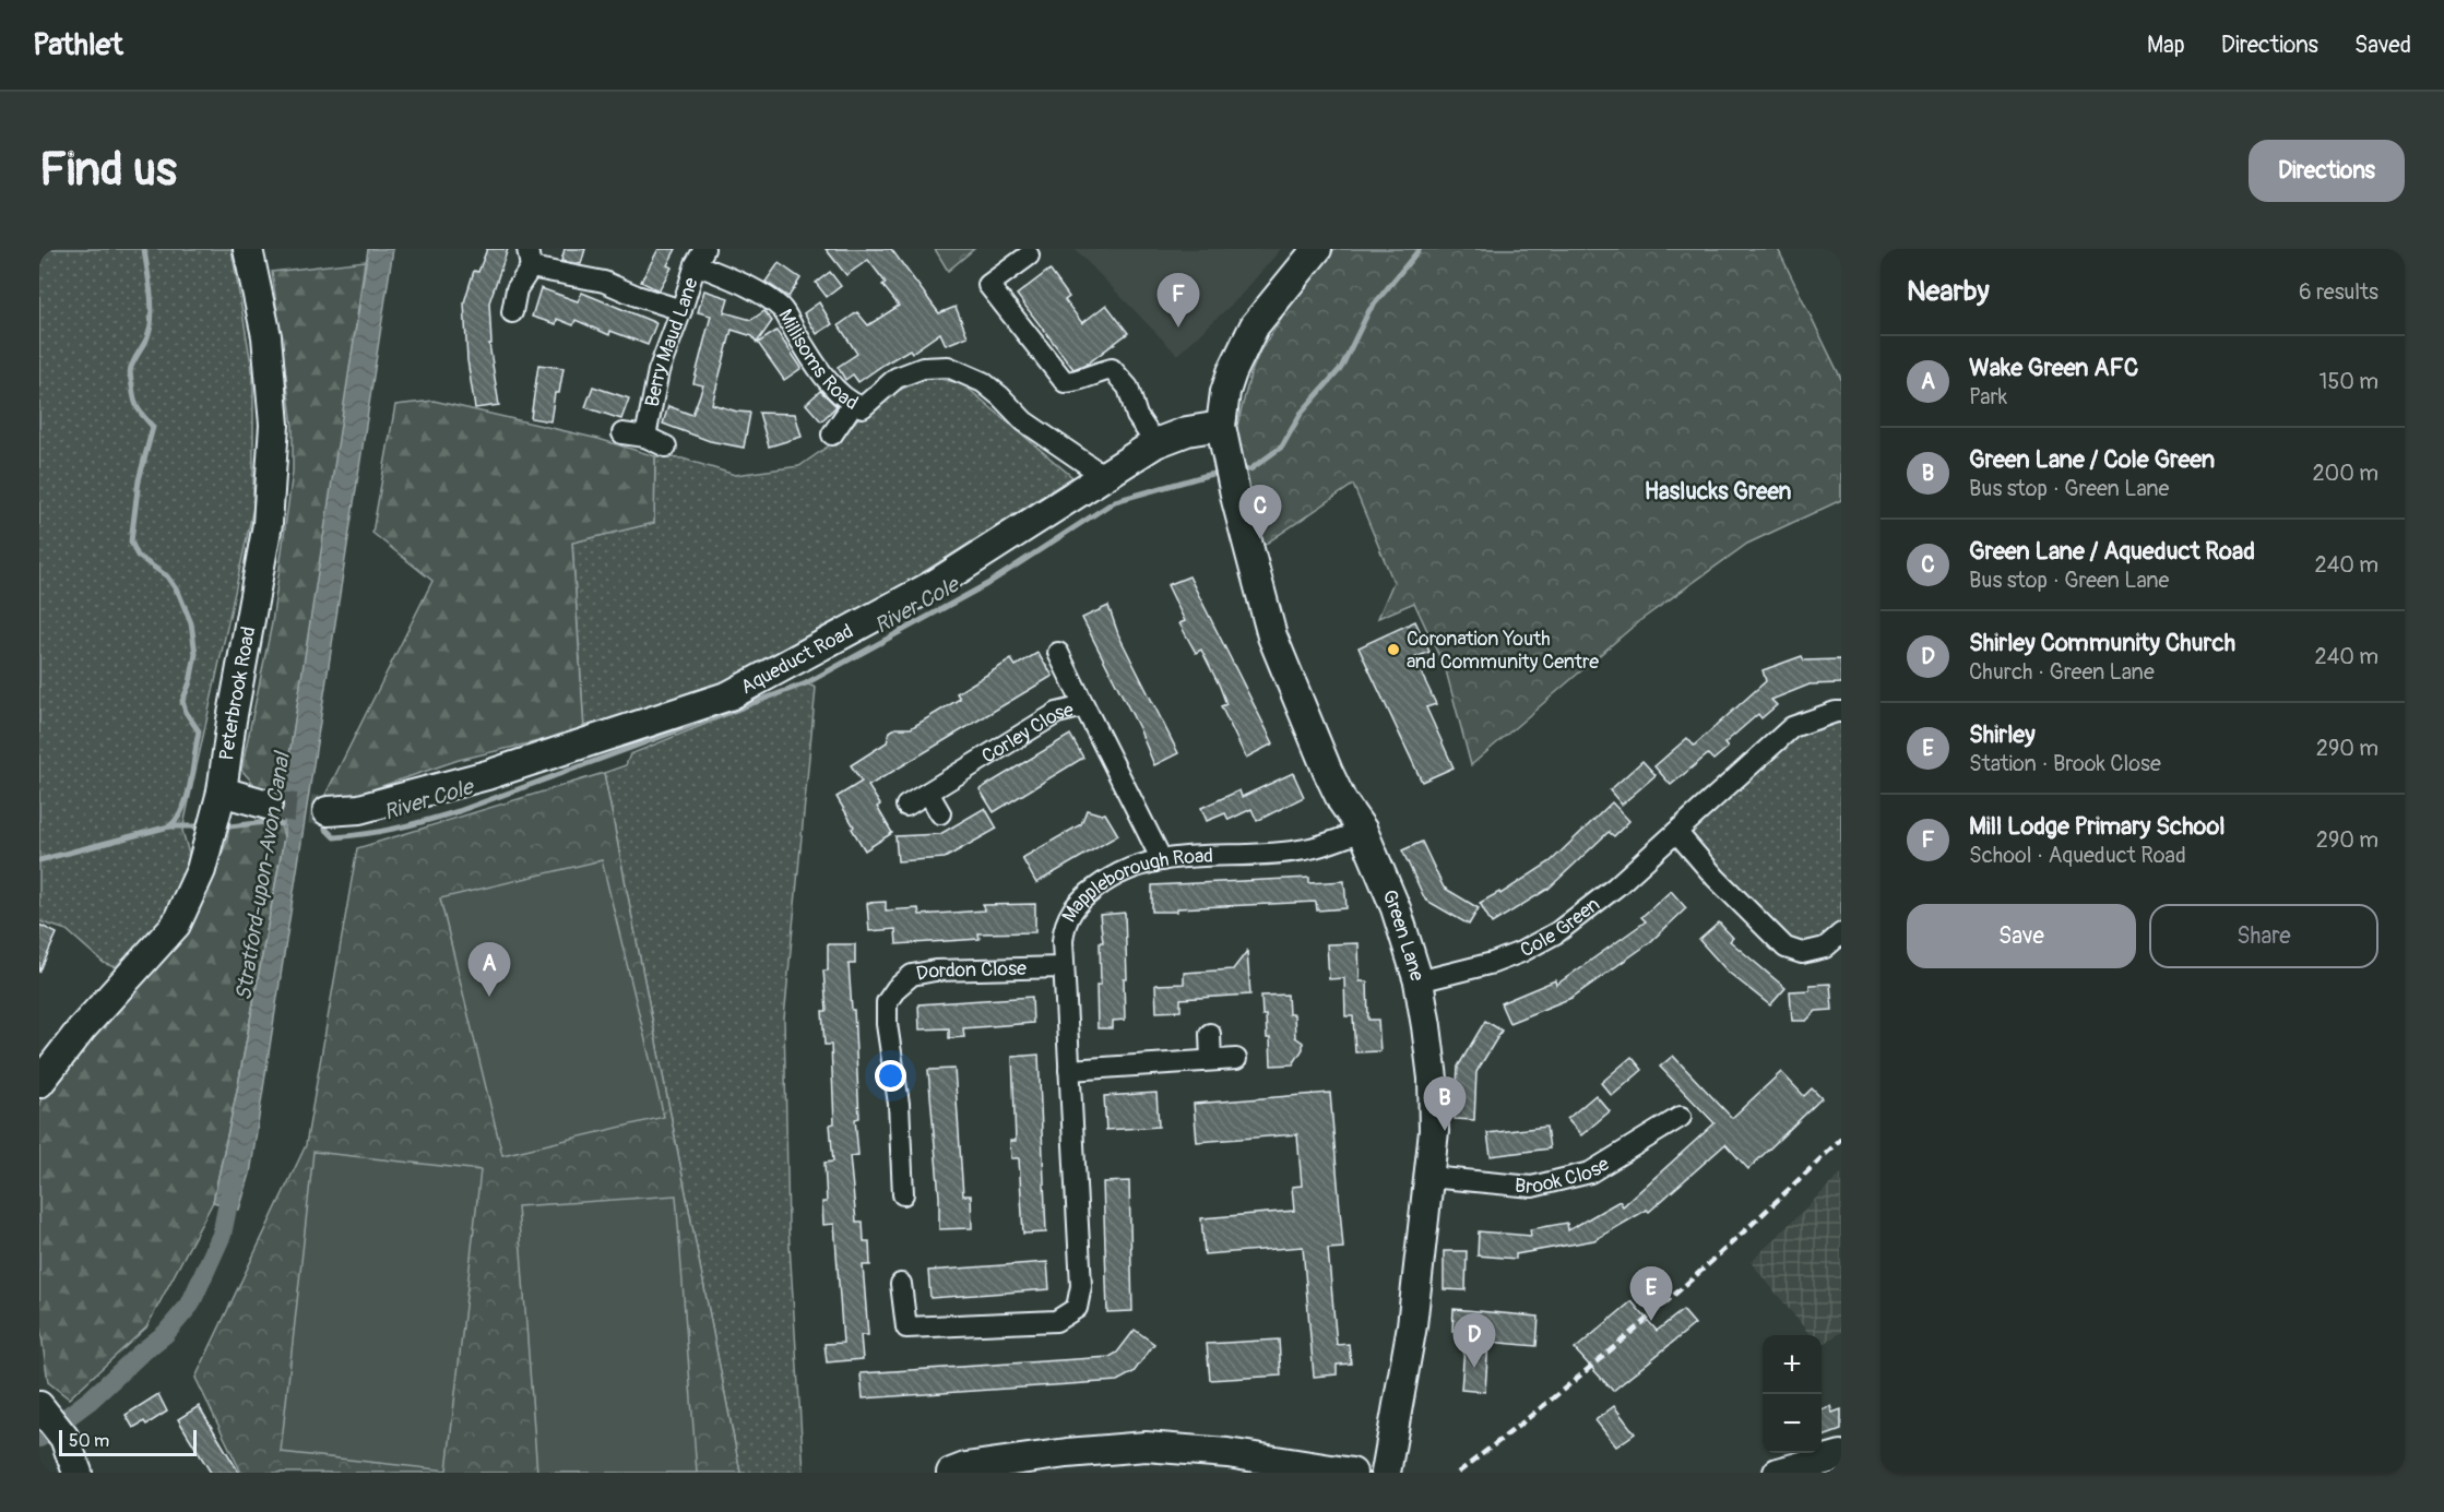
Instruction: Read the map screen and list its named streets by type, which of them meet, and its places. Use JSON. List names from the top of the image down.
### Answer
{
  "streets": {
    "street": [
      "Berry Maud Lane",
      "Millisoms Road",
      "Aqueduct Road",
      "Peterbrook Road",
      "Corley Close",
      "Mappleborough Road",
      "Cole Green",
      "Green Lane",
      "Dordon Close",
      "Brook Close"
    ]
  },
  "crossings": [
    ["Berry Maud Lane", "Millisoms Road"],
    ["Millisoms Road", "Aqueduct Road"],
    ["Aqueduct Road", "Green Lane"],
    ["Corley Close", "Mappleborough Road"],
    ["Mappleborough Road", "Green Lane"],
    ["Mappleborough Road", "Dordon Close"],
    ["Cole Green", "Green Lane"],
    ["Green Lane", "Brook Close"]
  ],
  "districts": ["Haslucks Green"],
  "water": ["River Cole", "Stratford-upon-Avon Canal"],
  "places": ["Coronation Youth and Community Centre"],
  "scale_bar": "50 m",
  "page": {
    "header": "Pathlet",
    "nav": ["Map", "Directions", "Saved"],
    "buttons": [
      "Directions",
      ["Save", "Share"]
    ],
    "title": "Find us",
    "heading": ["Nearby", "6 results"],
    "pins": [
      "F",
      "C",
      "A",
      "B",
      "E",
      "D"
    ],
    "list": [
      {
        "mark": "A",
        "name": "Wake Green AFC",
        "note": "Park",
        "value": "150 m"
      },
      {
        "mark": "B",
        "name": "Green Lane / Cole Green",
        "note": "Bus stop · Green Lane",
        "value": "200 m"
      },
      {
        "mark": "C",
        "name": "Green Lane / Aqueduct Road",
        "note": "Bus stop · Green Lane",
        "value": "240 m"
      },
      {
        "mark": "D",
        "name": "Shirley Community Church",
        "note": "Church · Green Lane",
        "value": "240 m"
      },
      {
        "mark": "E",
        "name": "Shirley",
        "note": "Station · Brook Close",
        "value": "290 m"
      },
      {
        "mark": "F",
        "name": "Mill Lodge Primary School",
        "note": "School · Aqueduct Road",
        "value": "290 m"
      }
    ],
    "map_buttons": ["+", "−"],
    "scale": "50 m"
  }
}
